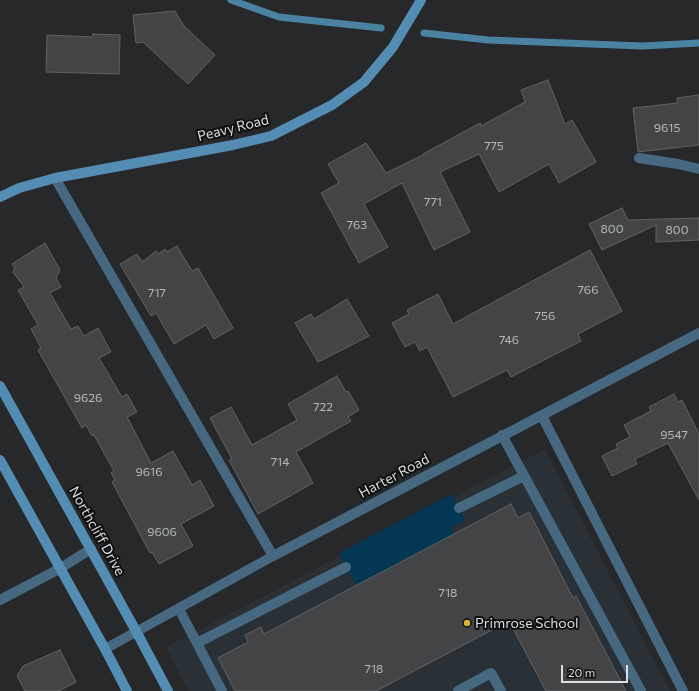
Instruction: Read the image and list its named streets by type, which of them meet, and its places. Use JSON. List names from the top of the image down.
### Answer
{
  "streets": {
    "street": ["Peavy Road", "Harter Road", "Northcliff Drive"]
  },
  "crossings": [
    ["Harter Road", "Northcliff Drive"]
  ],
  "places": ["Primrose School"],
  "house_numbers": [
    "9615",
    "775",
    "771",
    "763",
    "800",
    "800",
    "766",
    "717",
    "756",
    "746",
    "9626",
    "722",
    "9547",
    "714",
    "9616",
    "9606",
    "718",
    "718"
  ],
  "scale_bar": "20 m"
}
